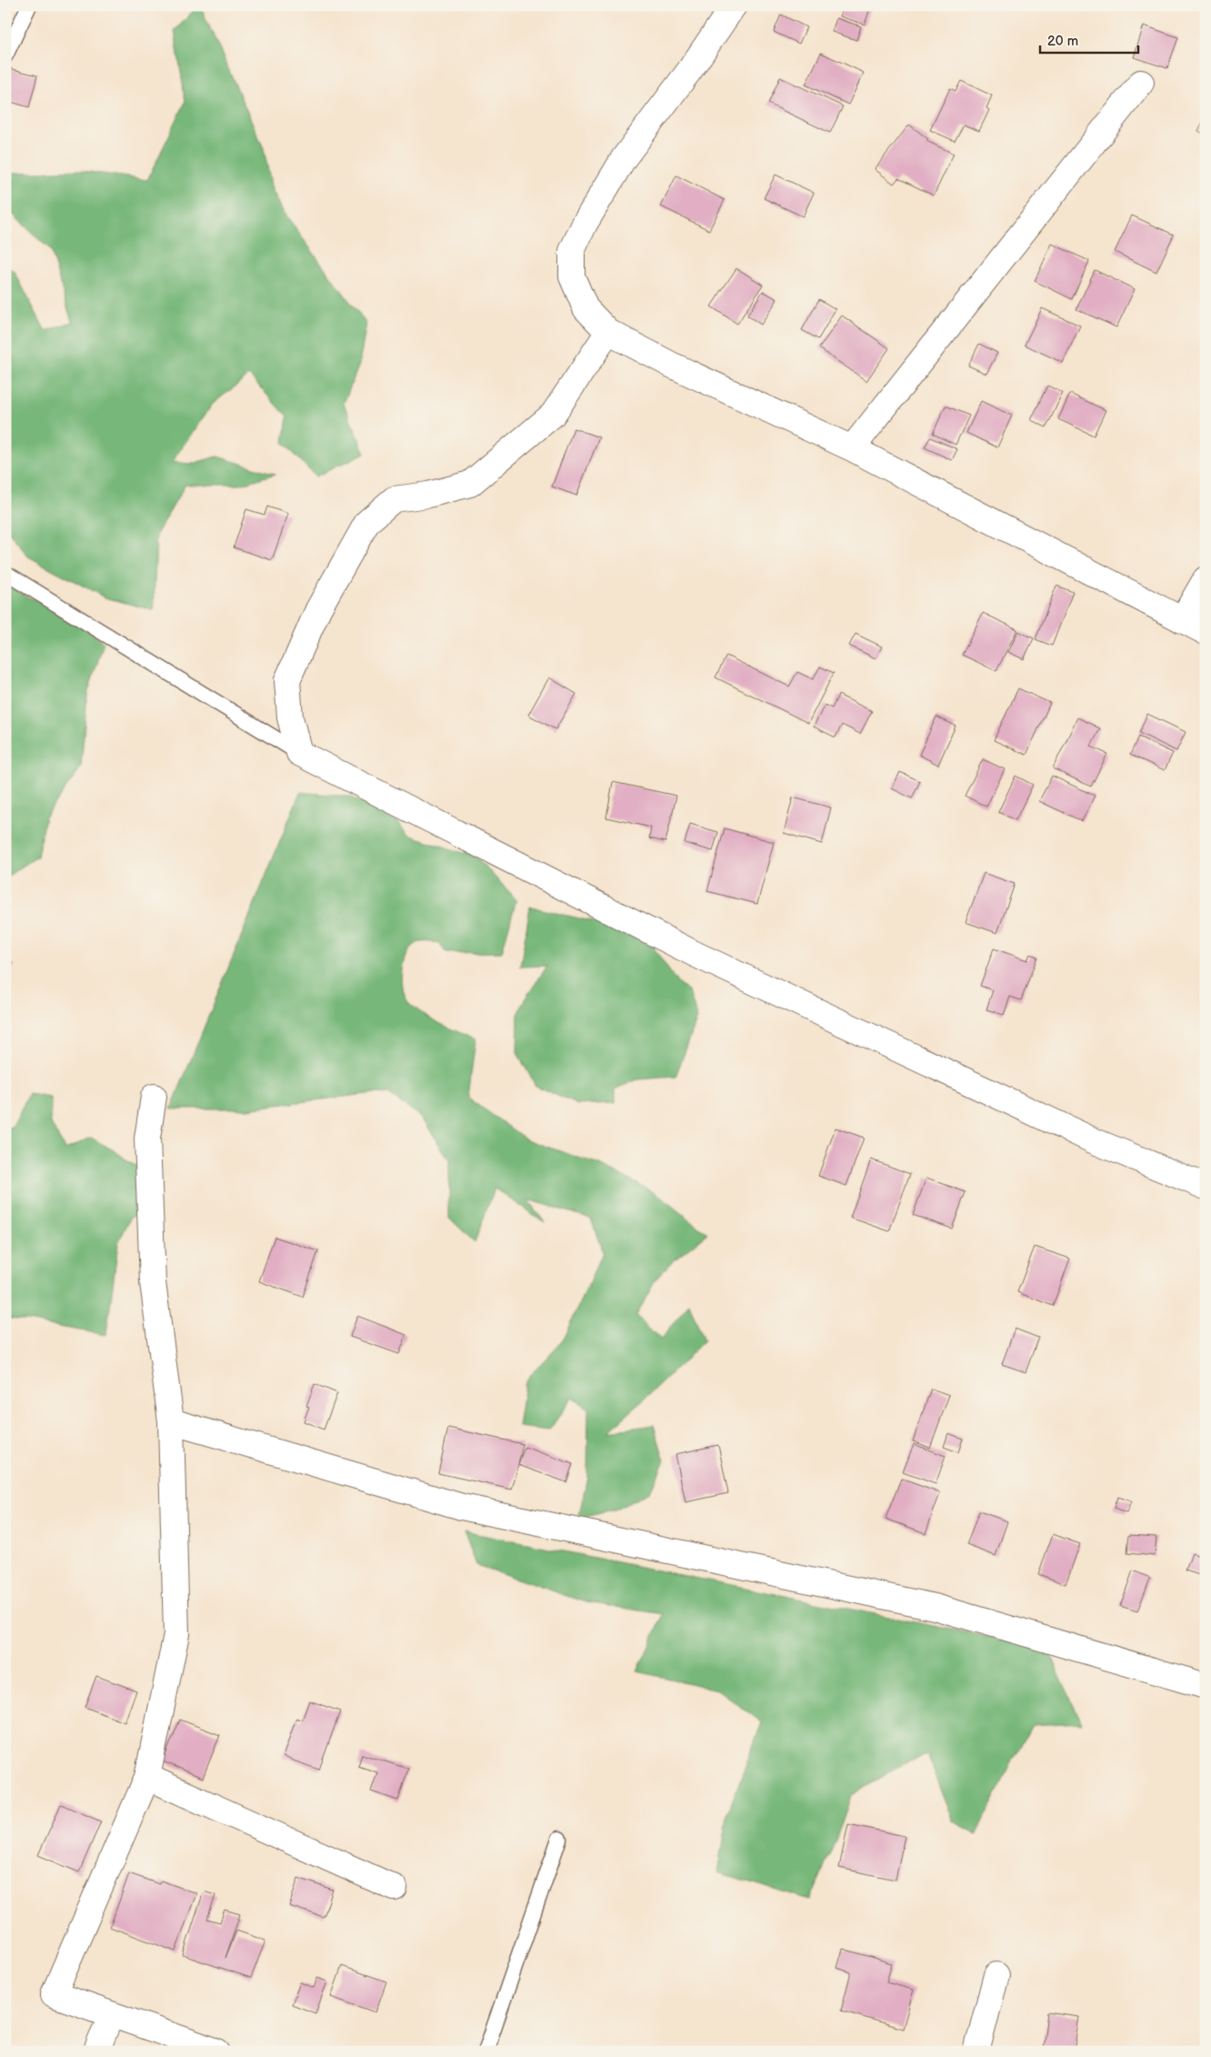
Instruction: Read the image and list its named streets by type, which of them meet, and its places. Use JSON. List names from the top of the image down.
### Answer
{
  "scale_bar": "20 m"
}
